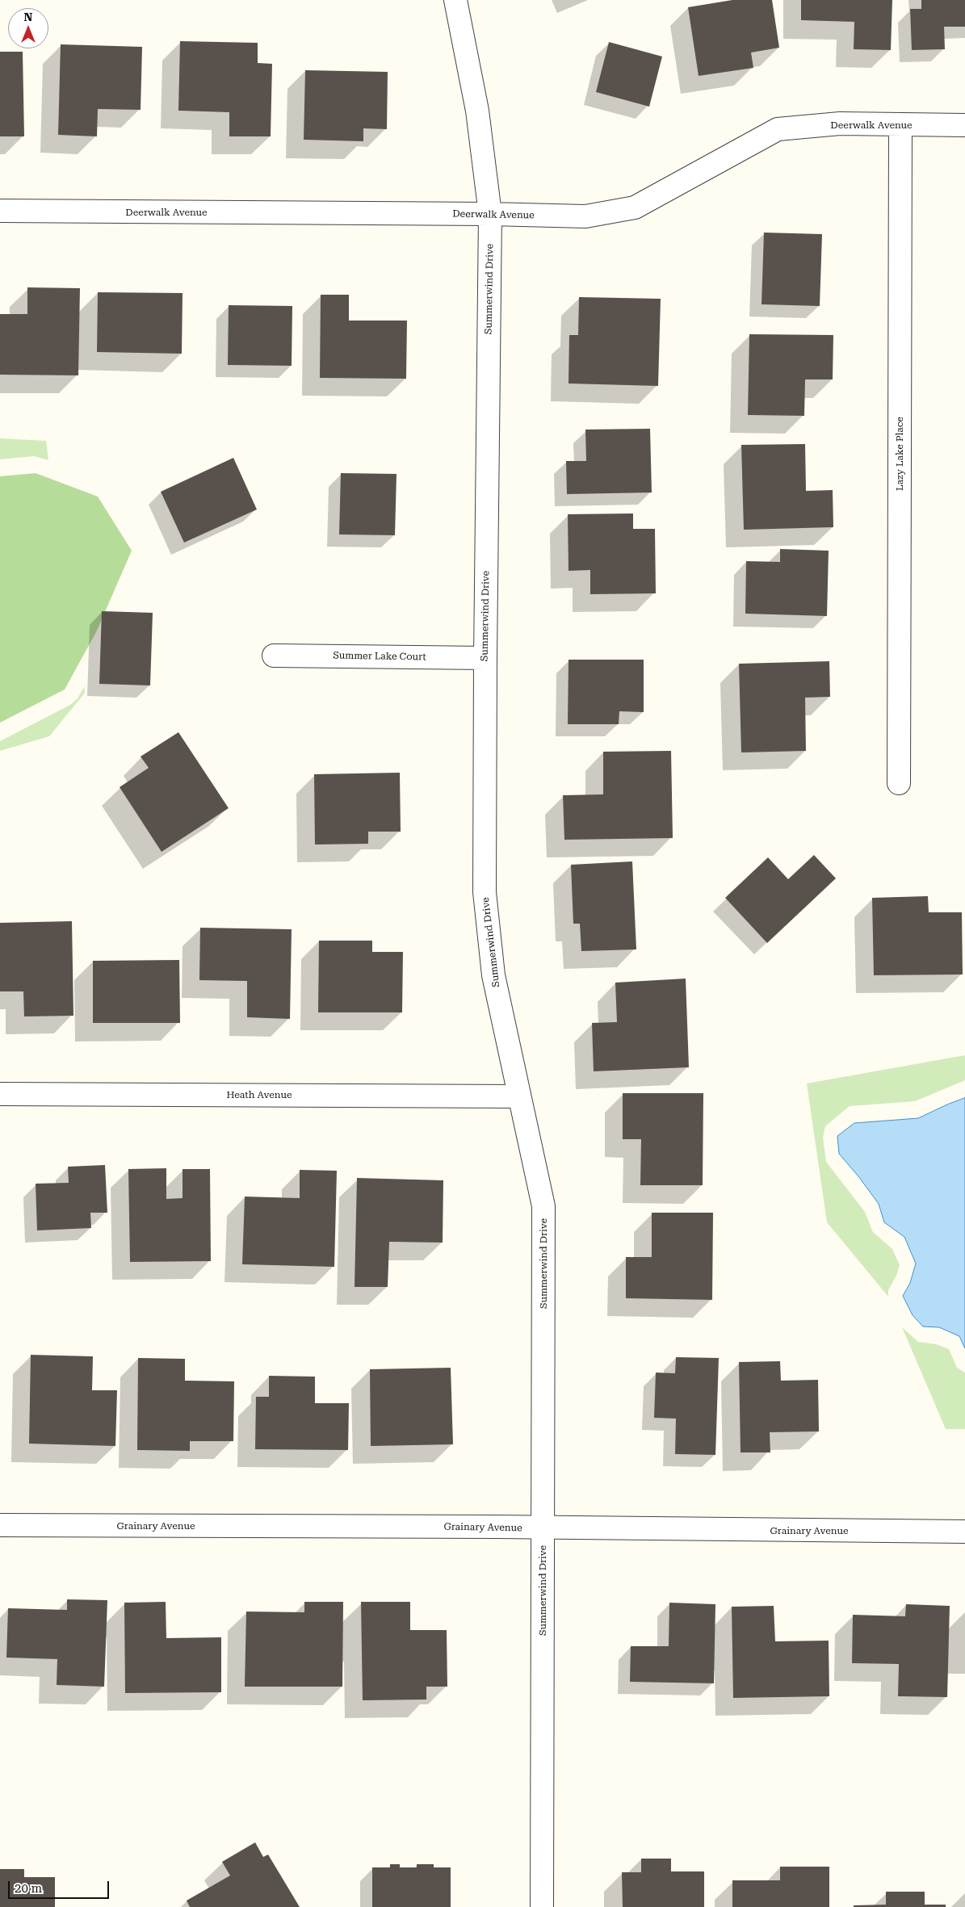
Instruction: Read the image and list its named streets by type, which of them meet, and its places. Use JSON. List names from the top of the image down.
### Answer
{
  "streets": {
    "street": [
      "Deerwalk Avenue",
      "Summerwind Drive",
      "Lazy Lake Place",
      "Summer Lake Court",
      "Heath Avenue",
      "Grainary Avenue"
    ]
  },
  "crossings": [
    ["Deerwalk Avenue", "Summerwind Drive"],
    ["Deerwalk Avenue", "Lazy Lake Place"],
    ["Summerwind Drive", "Summer Lake Court"],
    ["Summerwind Drive", "Heath Avenue"],
    ["Summerwind Drive", "Grainary Avenue"]
  ],
  "scale_bar": "20 m",
  "north": "top"
}
